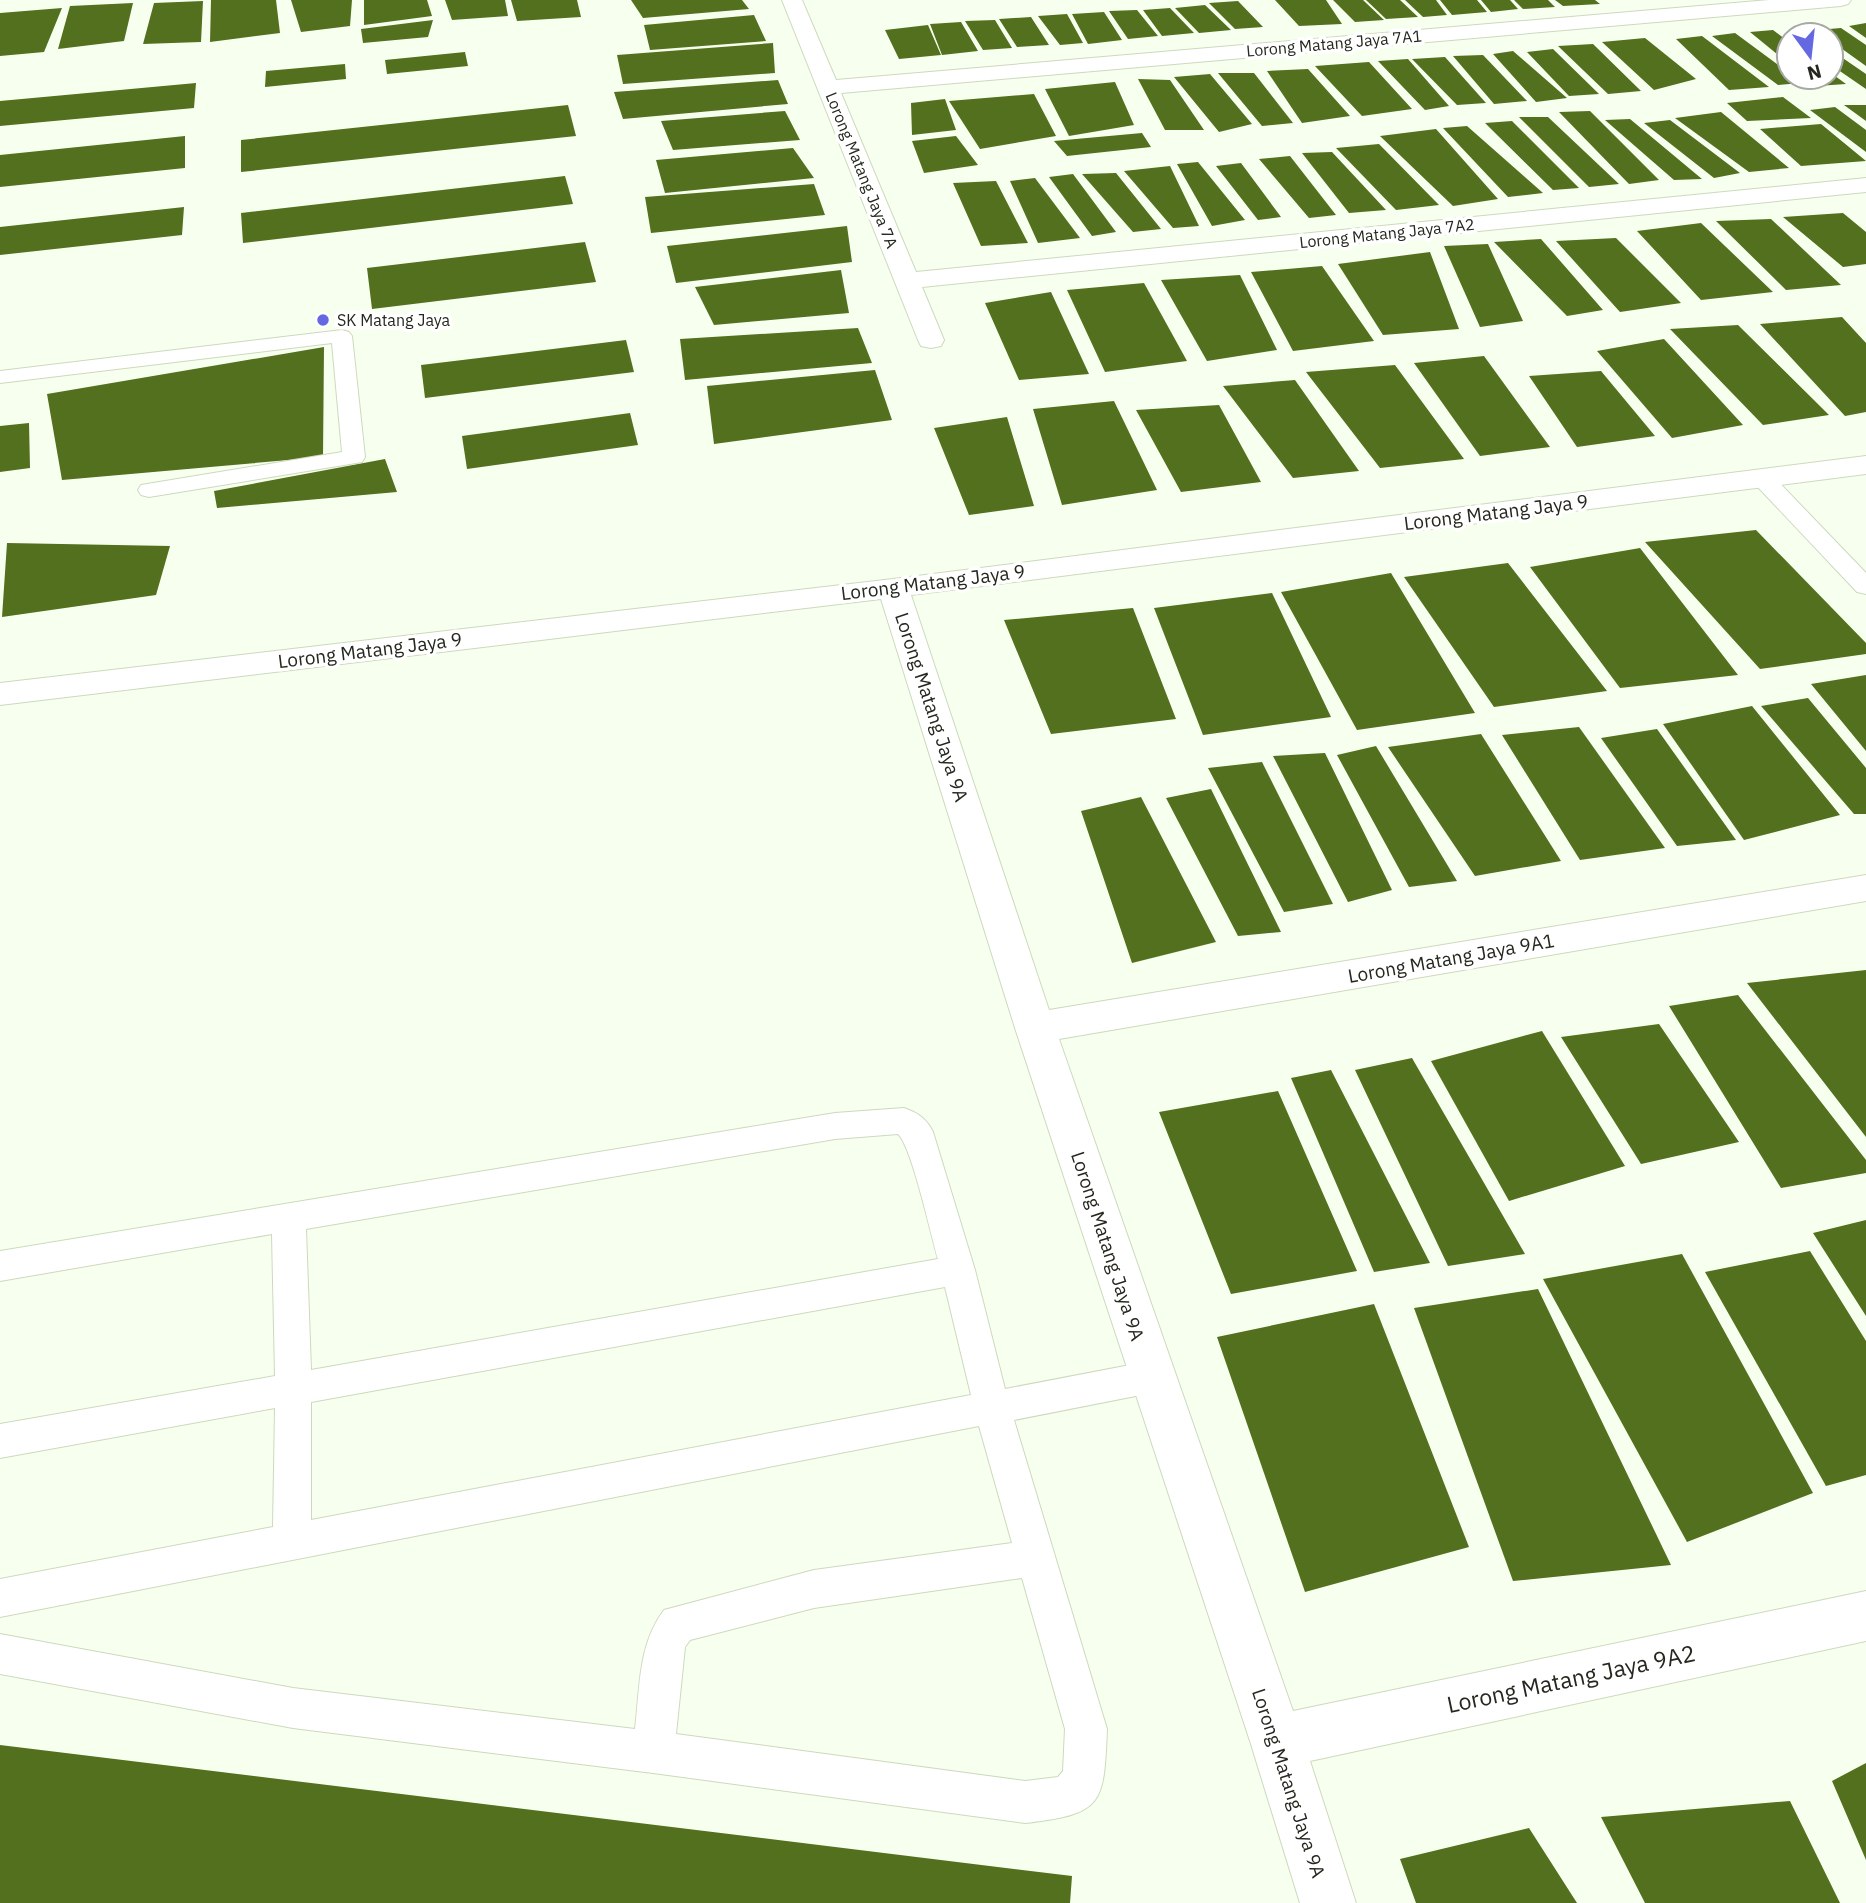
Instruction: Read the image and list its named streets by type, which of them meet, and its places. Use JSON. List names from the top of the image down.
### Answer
{
  "streets": {
    "street": [
      "Lorong Matang Jaya 7A1",
      "Lorong Matang Jaya 7A",
      "Lorong Matang Jaya 7A2",
      "Lorong Matang Jaya 9",
      "Lorong Matang Jaya 9A",
      "Lorong Matang Jaya 9A1",
      "Lorong Matang Jaya 9A2"
    ]
  },
  "crossings": [
    ["Lorong Matang Jaya 7A1", "Lorong Matang Jaya 7A"],
    ["Lorong Matang Jaya 7A", "Lorong Matang Jaya 7A2"],
    ["Lorong Matang Jaya 9", "Lorong Matang Jaya 9A"],
    ["Lorong Matang Jaya 9A", "Lorong Matang Jaya 9A1"],
    ["Lorong Matang Jaya 9A", "Lorong Matang Jaya 9A2"]
  ],
  "places": ["SK Matang Jaya"],
  "north": "bottom"
}
